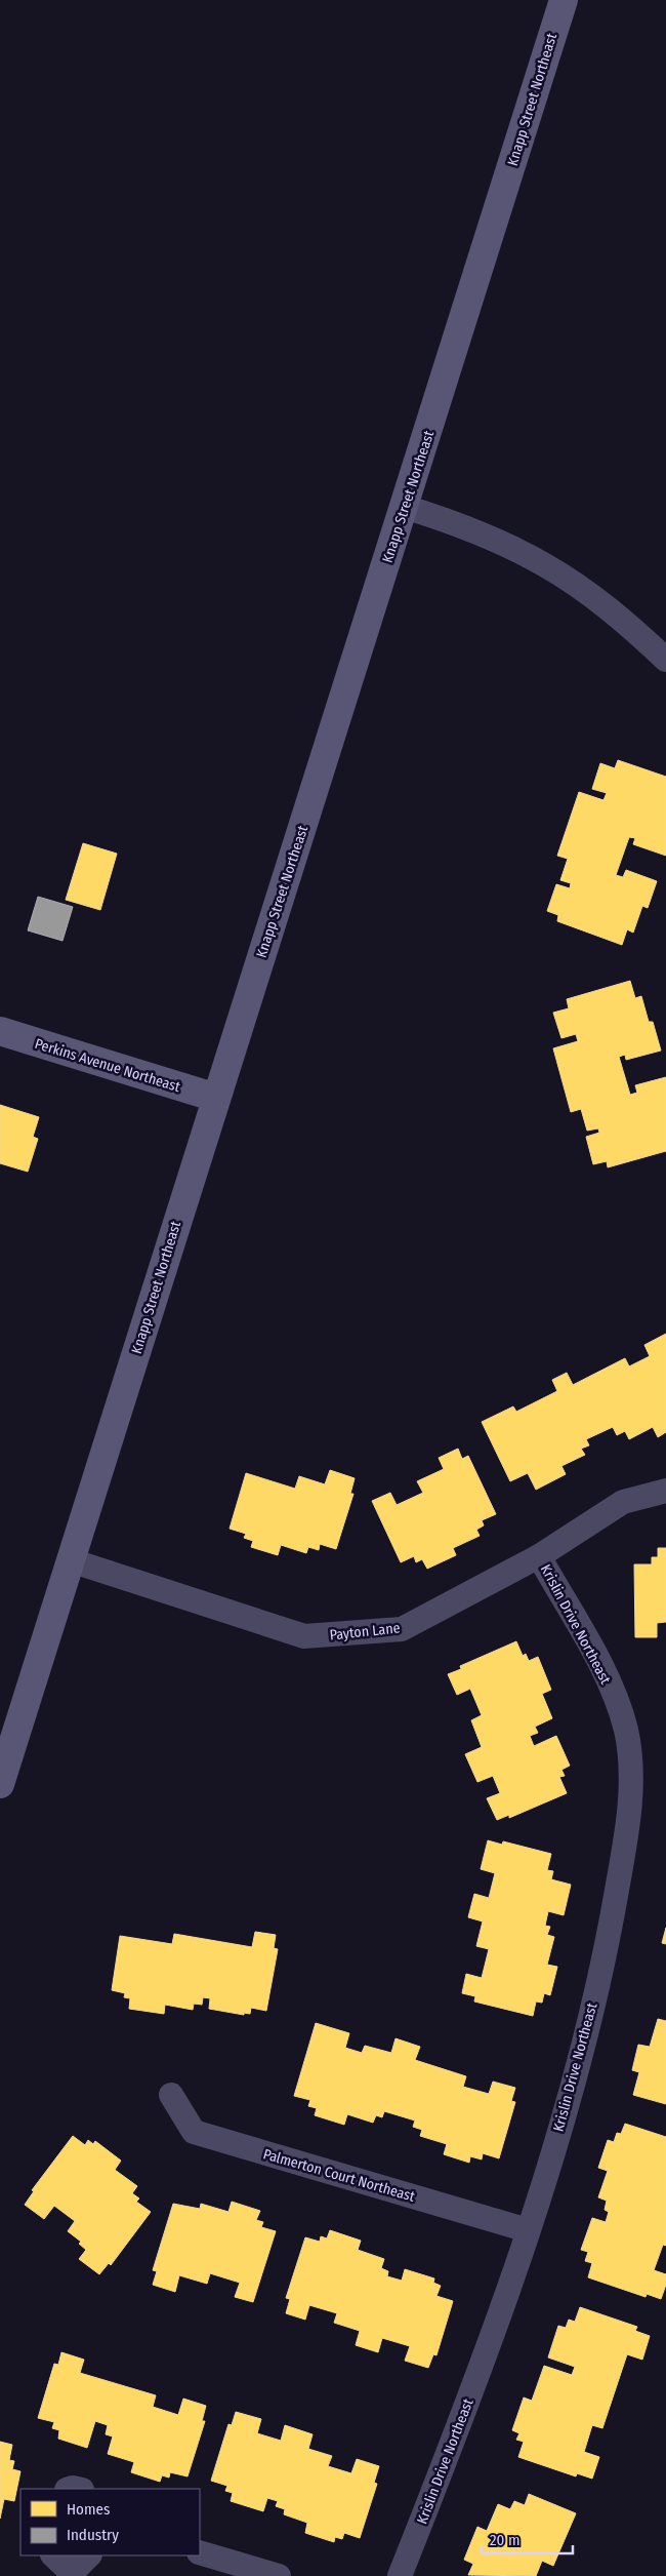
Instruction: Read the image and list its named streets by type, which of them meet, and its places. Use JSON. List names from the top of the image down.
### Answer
{
  "streets": {
    "main road": ["Knapp Street Northeast", "Perkins Avenue Northeast"],
    "street": ["Krislin Drive Northeast", "Payton Lane", "Palmerton Court Northeast"]
  },
  "crossings": [
    ["Knapp Street Northeast", "Perkins Avenue Northeast"],
    ["Knapp Street Northeast", "Payton Lane"],
    ["Krislin Drive Northeast", "Payton Lane"],
    ["Krislin Drive Northeast", "Palmerton Court Northeast"]
  ],
  "legend": ["Homes", "Industry"],
  "scale_bar": "20 m"
}
